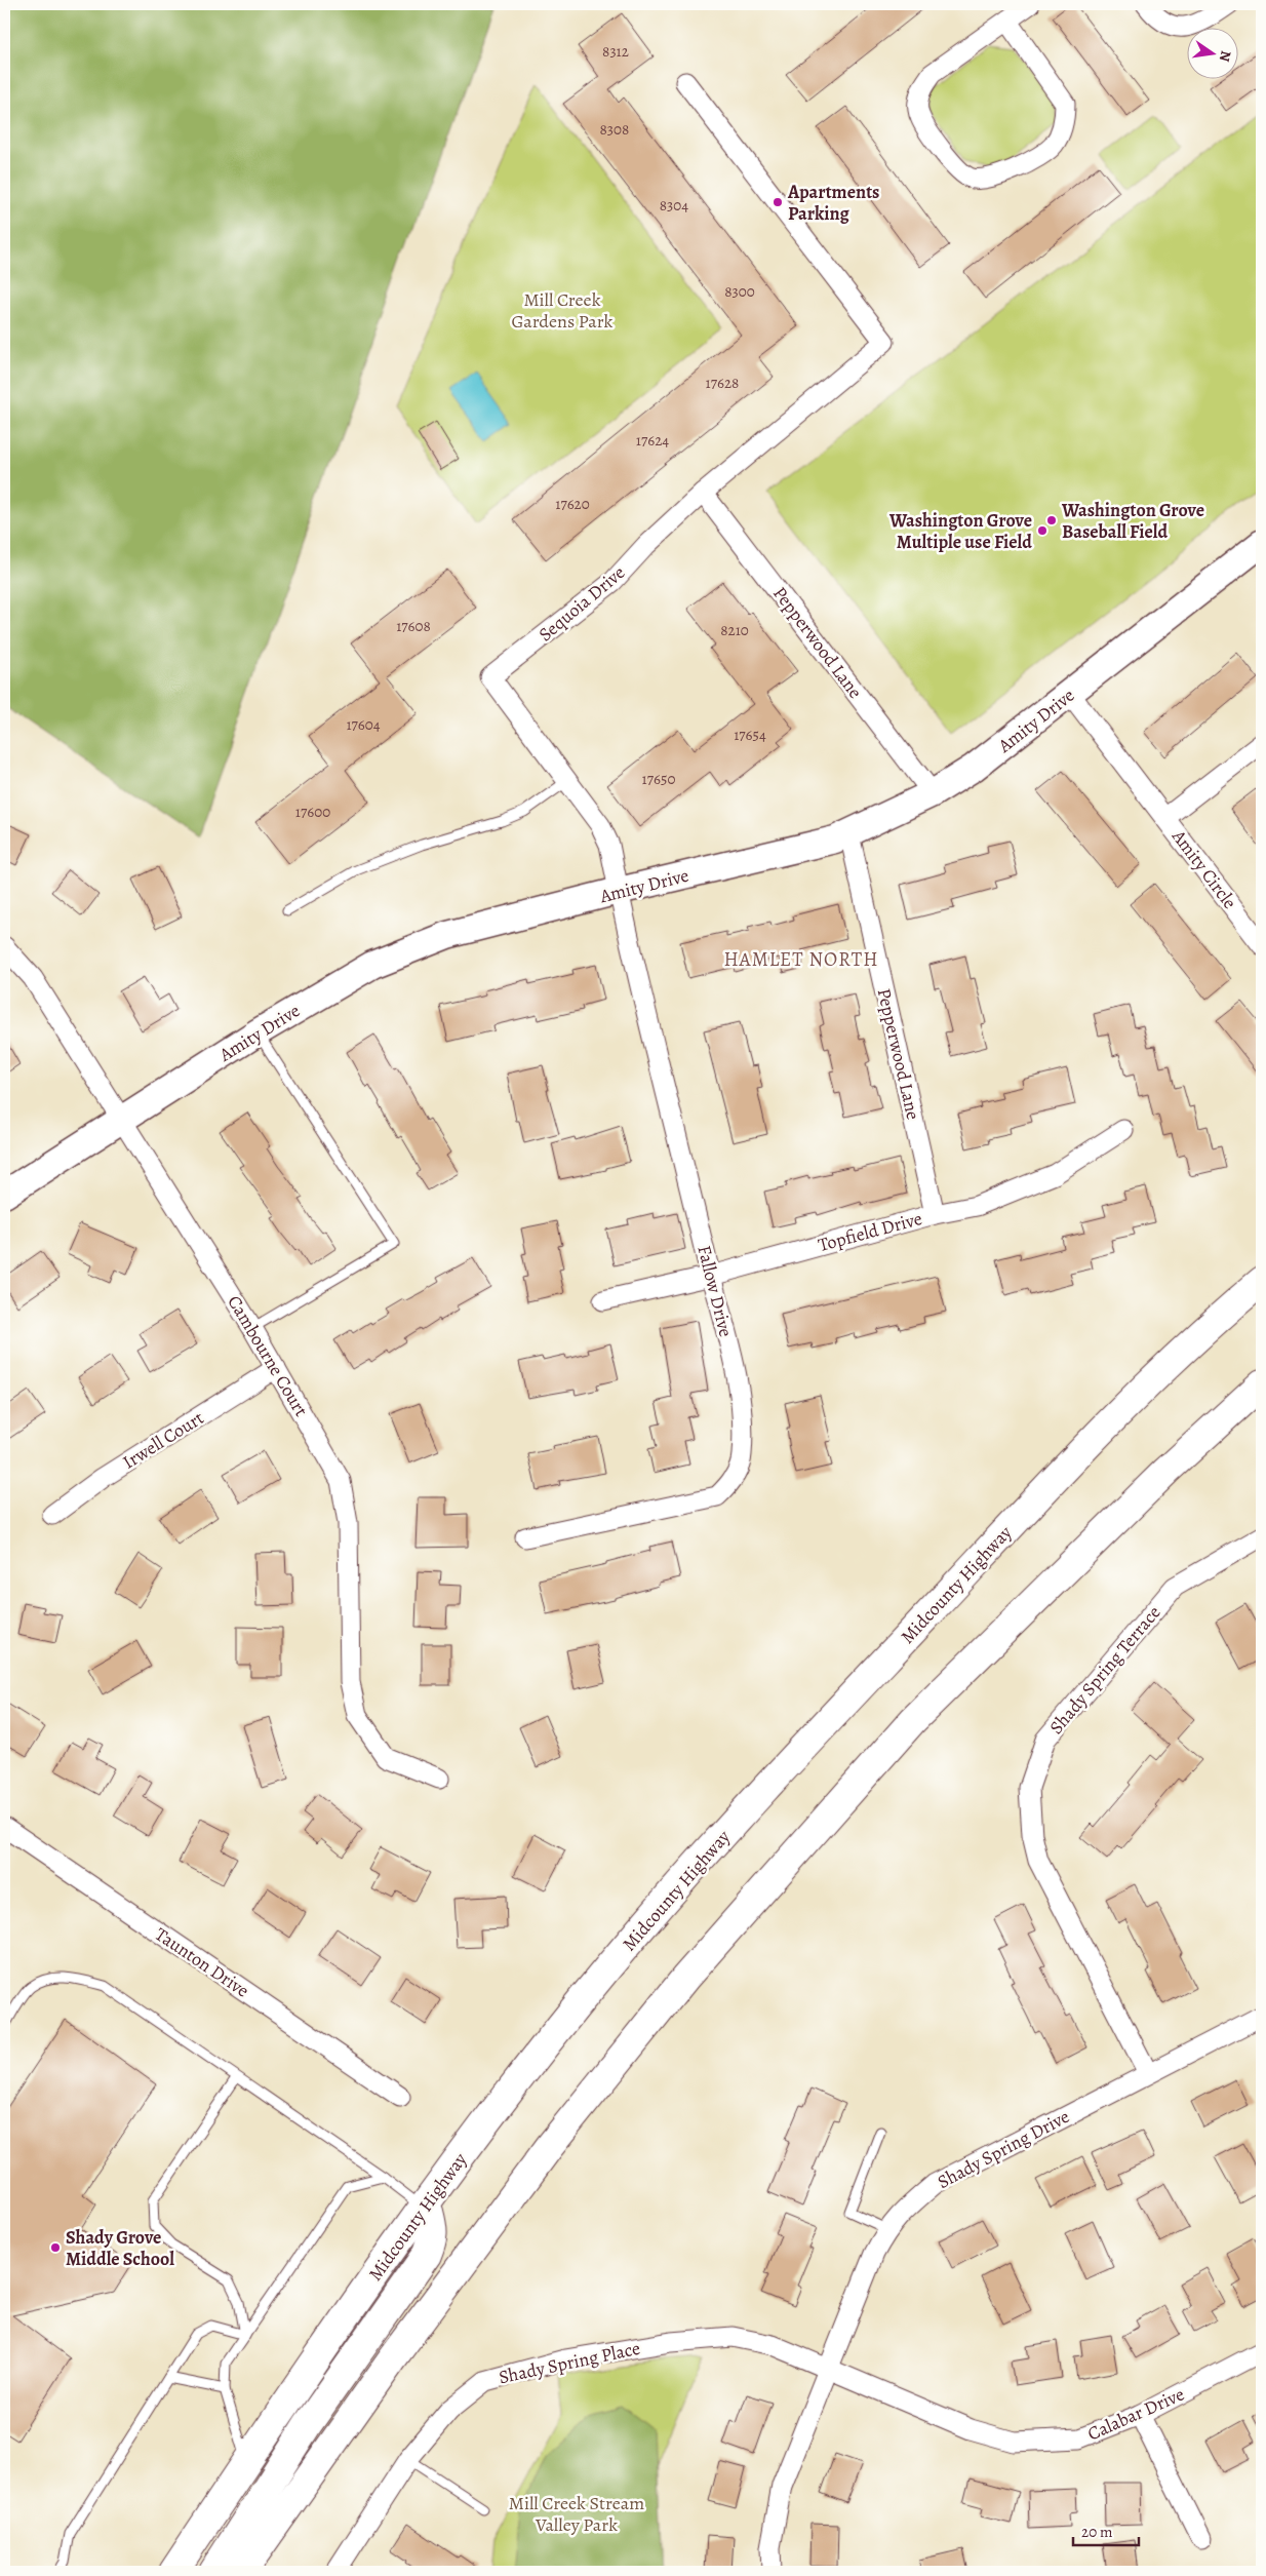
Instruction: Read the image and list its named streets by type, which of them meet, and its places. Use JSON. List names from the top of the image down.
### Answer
{
  "streets": {
    "main road": ["Midcounty Highway"],
    "street": [
      "Sequoia Drive",
      "Pepperwood Lane",
      "Amity Drive",
      "Amity Circle",
      "Topfield Drive",
      "Fallow Drive",
      "Cambourne Court",
      "Irwell Court",
      "Shady Spring Terrace",
      "Taunton Drive",
      "Shady Spring Drive",
      "Shady Spring Place",
      "Calabar Drive"
    ]
  },
  "crossings": [
    ["Sequoia Drive", "Pepperwood Lane"],
    ["Sequoia Drive", "Amity Drive"],
    ["Sequoia Drive", "Fallow Drive"],
    ["Pepperwood Lane", "Amity Drive"],
    ["Pepperwood Lane", "Topfield Drive"],
    ["Amity Drive", "Amity Circle"],
    ["Amity Drive", "Fallow Drive"],
    ["Amity Drive", "Cambourne Court"],
    ["Topfield Drive", "Fallow Drive"],
    ["Cambourne Court", "Irwell Court"],
    ["Shady Spring Terrace", "Shady Spring Drive"],
    ["Shady Spring Drive", "Shady Spring Place"],
    ["Shady Spring Drive", "Calabar Drive"],
    ["Shady Spring Place", "Calabar Drive"]
  ],
  "districts": ["HAMLET NORTH"],
  "parks": ["Mill Creek Gardens Park", "Mill Creek Stream Valley Park"],
  "places": [
    "Apartments Parking",
    "Washington Grove Baseball Field",
    "Washington Grove Multiple use Field",
    "Shady Grove Middle School"
  ],
  "house_numbers": [
    "8312",
    "8308",
    "8304",
    "8300",
    "17628",
    "17624",
    "17620",
    "17608",
    "8210",
    "17604",
    "17654",
    "17650",
    "17600"
  ],
  "scale_bar": "20 m",
  "north": "right"
}
